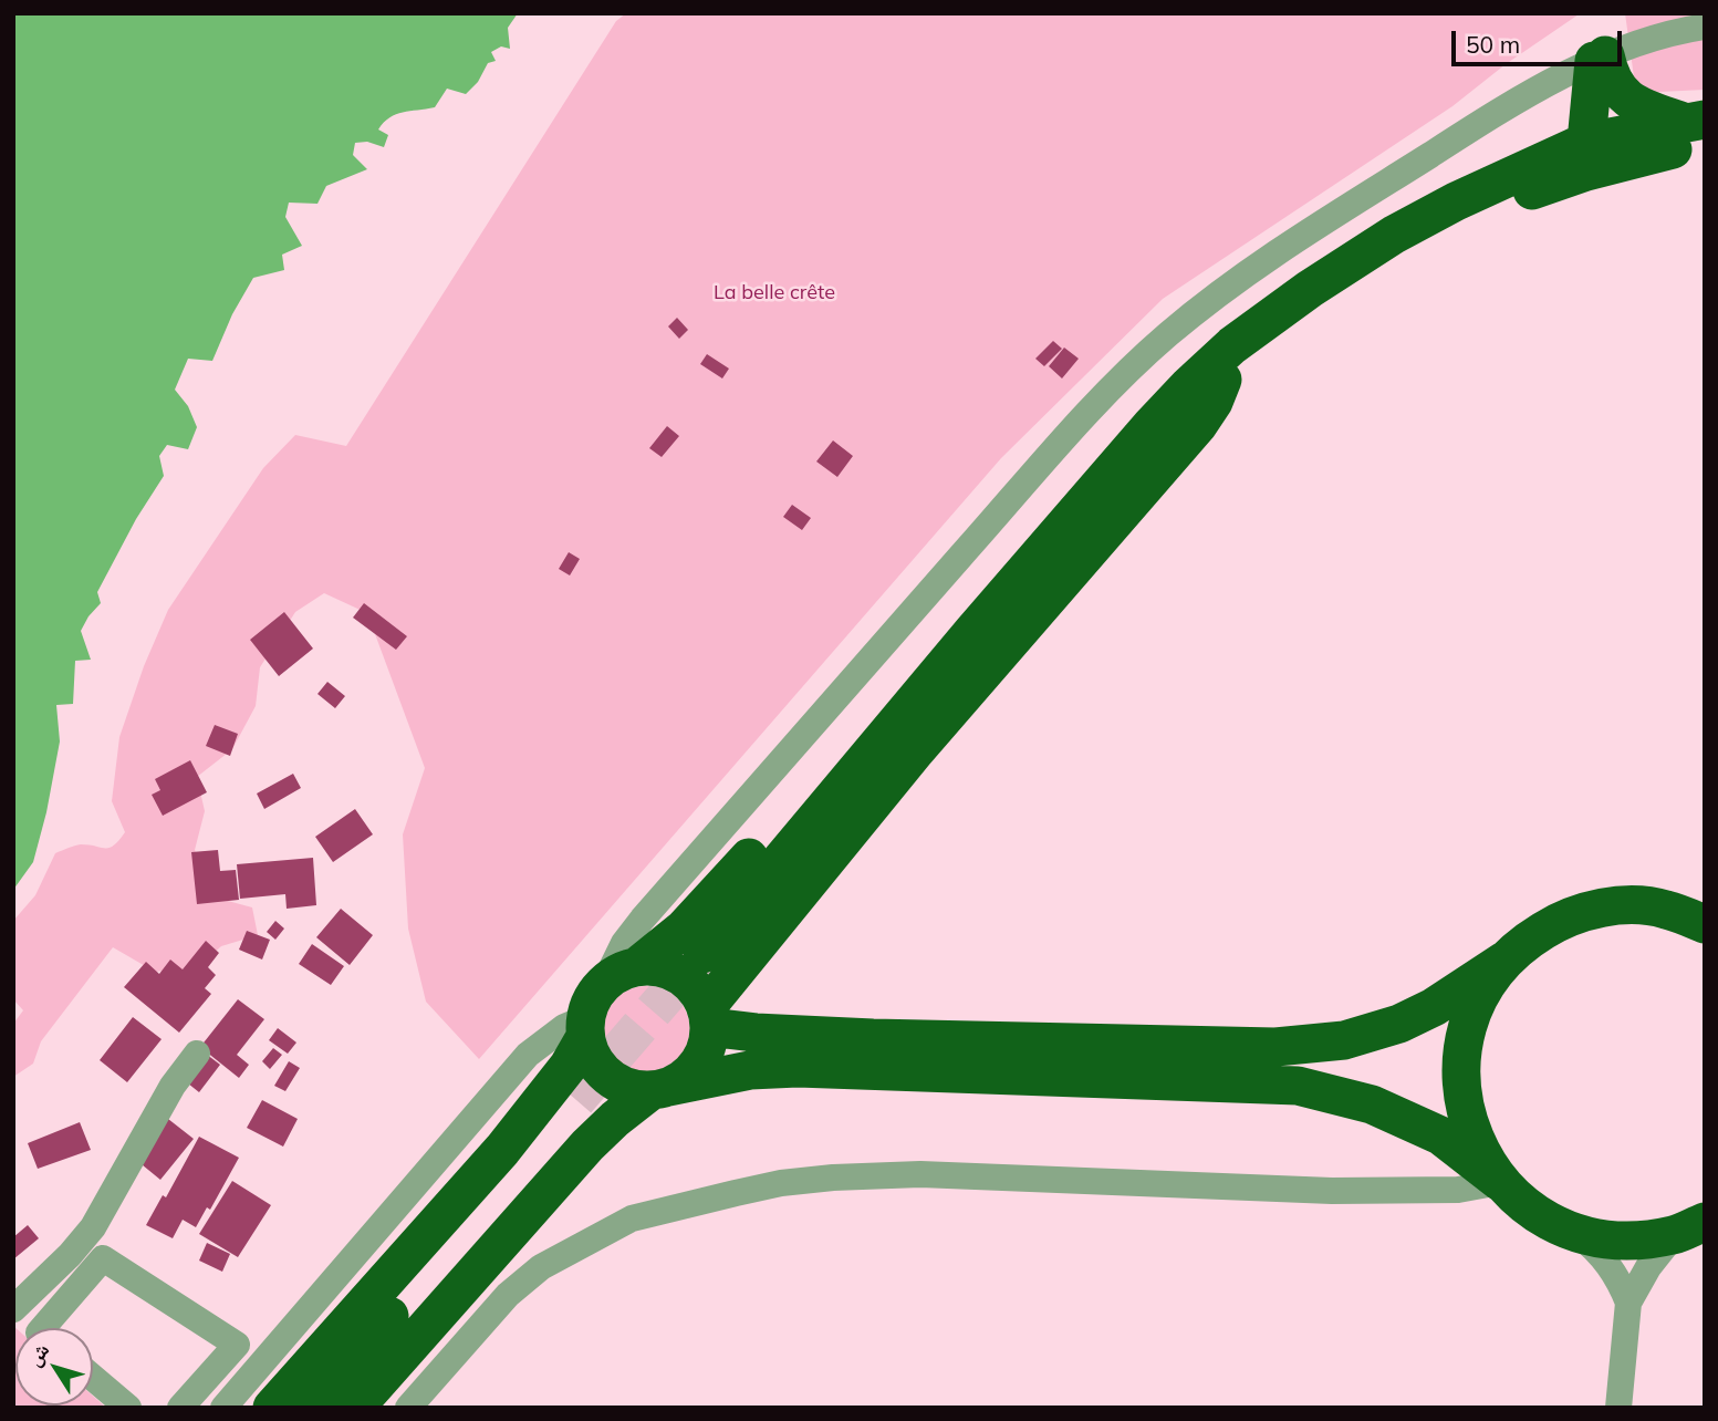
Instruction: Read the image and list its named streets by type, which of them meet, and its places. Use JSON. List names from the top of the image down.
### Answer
{
  "parks": ["La belle crête"],
  "scale_bar": "50 m",
  "north": "top left"
}
